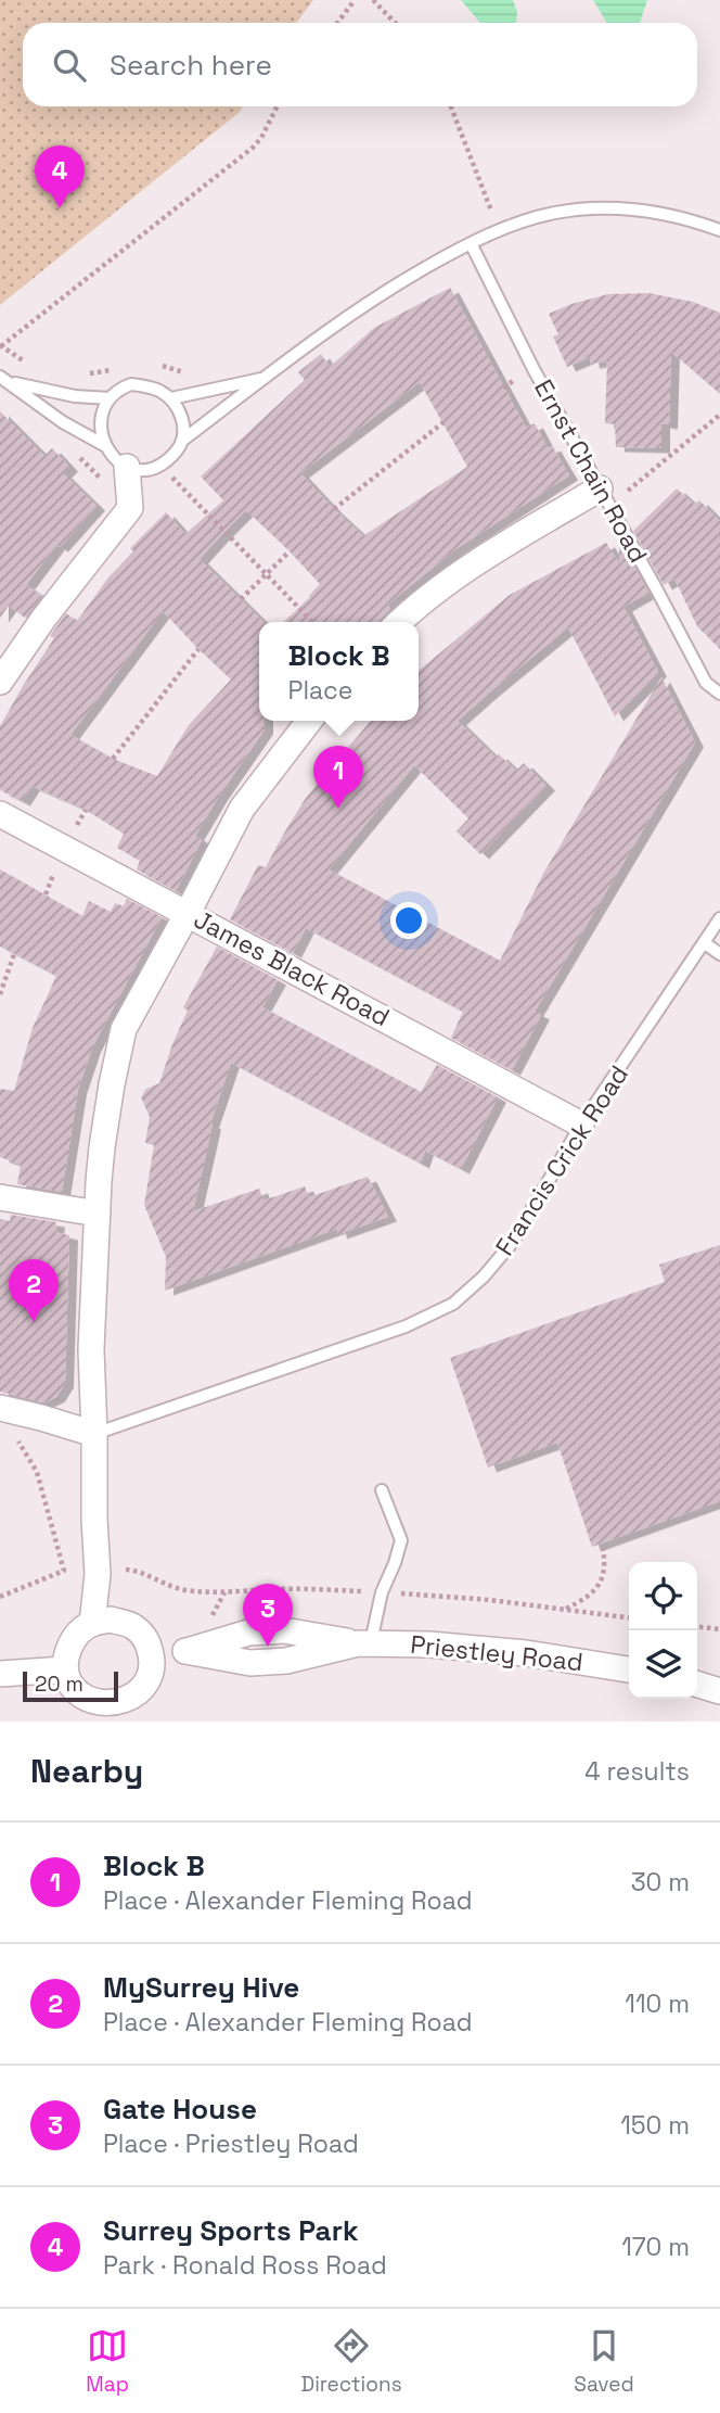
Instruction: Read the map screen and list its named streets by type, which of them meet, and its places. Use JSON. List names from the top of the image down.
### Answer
{
  "streets": {
    "street": ["James Black Road", "Priestley Road"],
    "lane": ["Ernst Chain Road", "Francis Crick Road"]
  },
  "crossings": [
    ["James Black Road", "Francis Crick Road"]
  ],
  "scale_bar": "20 m",
  "page": {
    "search": "Search here",
    "pins": [
      "4",
      "1",
      "2",
      "3"
    ],
    "popup": ["Block B", "Place"],
    "scale": "20 m",
    "heading": ["Nearby", "4 results"],
    "list": [
      {
        "mark": "1",
        "name": "Block B",
        "note": "Place · Alexander Fleming Road",
        "value": "30 m"
      },
      {
        "mark": "2",
        "name": "MySurrey Hive",
        "note": "Place · Alexander Fleming Road",
        "value": "110 m"
      },
      {
        "mark": "3",
        "name": "Gate House",
        "note": "Place · Priestley Road",
        "value": "150 m"
      },
      {
        "mark": "4",
        "name": "Surrey Sports Park",
        "note": "Park · Ronald Ross Road",
        "value": "170 m"
      }
    ],
    "nav": ["Map", "Directions", "Saved"]
  }
}
